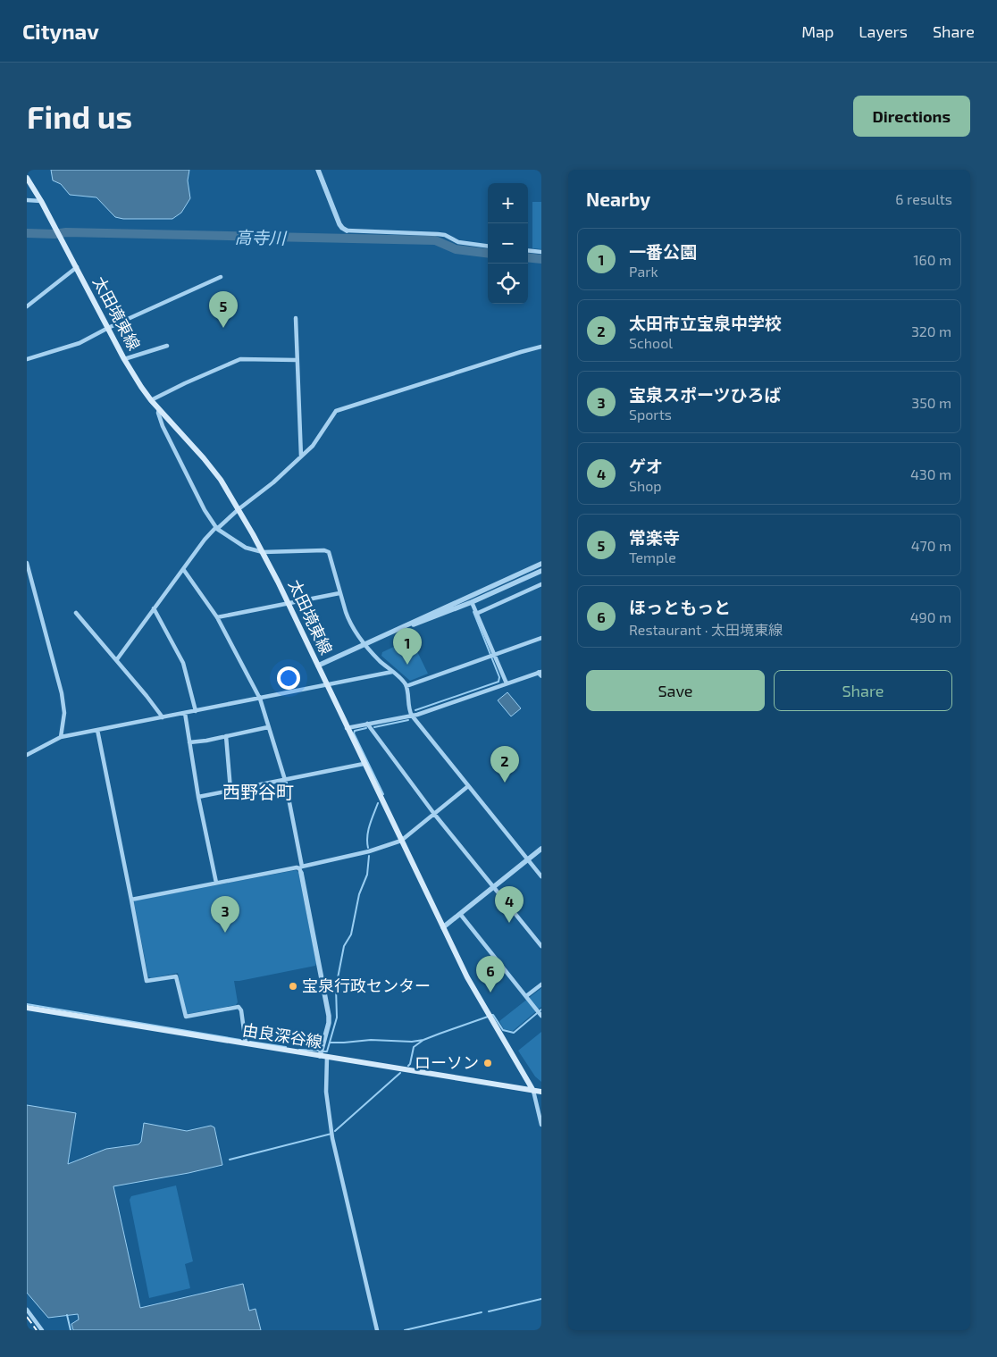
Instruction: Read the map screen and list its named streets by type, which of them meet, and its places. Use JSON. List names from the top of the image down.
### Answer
{
  "streets": {
    "main road": ["太田境東線", "由良深谷線"]
  },
  "crossings": [
    ["太田境東線", "由良深谷線"]
  ],
  "districts": ["西野谷町"],
  "water": ["高寺川"],
  "places": ["宝泉行政センター", "ローソン"],
  "page": {
    "header": "Citynav",
    "nav": ["Map", "Layers", "Share"],
    "buttons": [
      "Directions",
      ["Save", "Share"]
    ],
    "title": "Find us",
    "heading": ["Nearby", "6 results"],
    "map_buttons": ["+", "−"],
    "list": [
      {
        "mark": "1",
        "name": "一番公園",
        "note": "Park",
        "value": "160 m"
      },
      {
        "mark": "2",
        "name": "太田市立宝泉中学校",
        "note": "School",
        "value": "320 m"
      },
      {
        "mark": "3",
        "name": "宝泉スポーツひろば",
        "note": "Sports",
        "value": "350 m"
      },
      {
        "mark": "4",
        "name": "ゲオ",
        "note": "Shop",
        "value": "430 m"
      },
      {
        "mark": "5",
        "name": "常楽寺",
        "note": "Temple",
        "value": "470 m"
      },
      {
        "mark": "6",
        "name": "ほっともっと",
        "note": "Restaurant · 太田境東線",
        "value": "490 m"
      }
    ],
    "pins": [
      "5",
      "1",
      "2",
      "4",
      "3",
      "6"
    ]
  }
}
